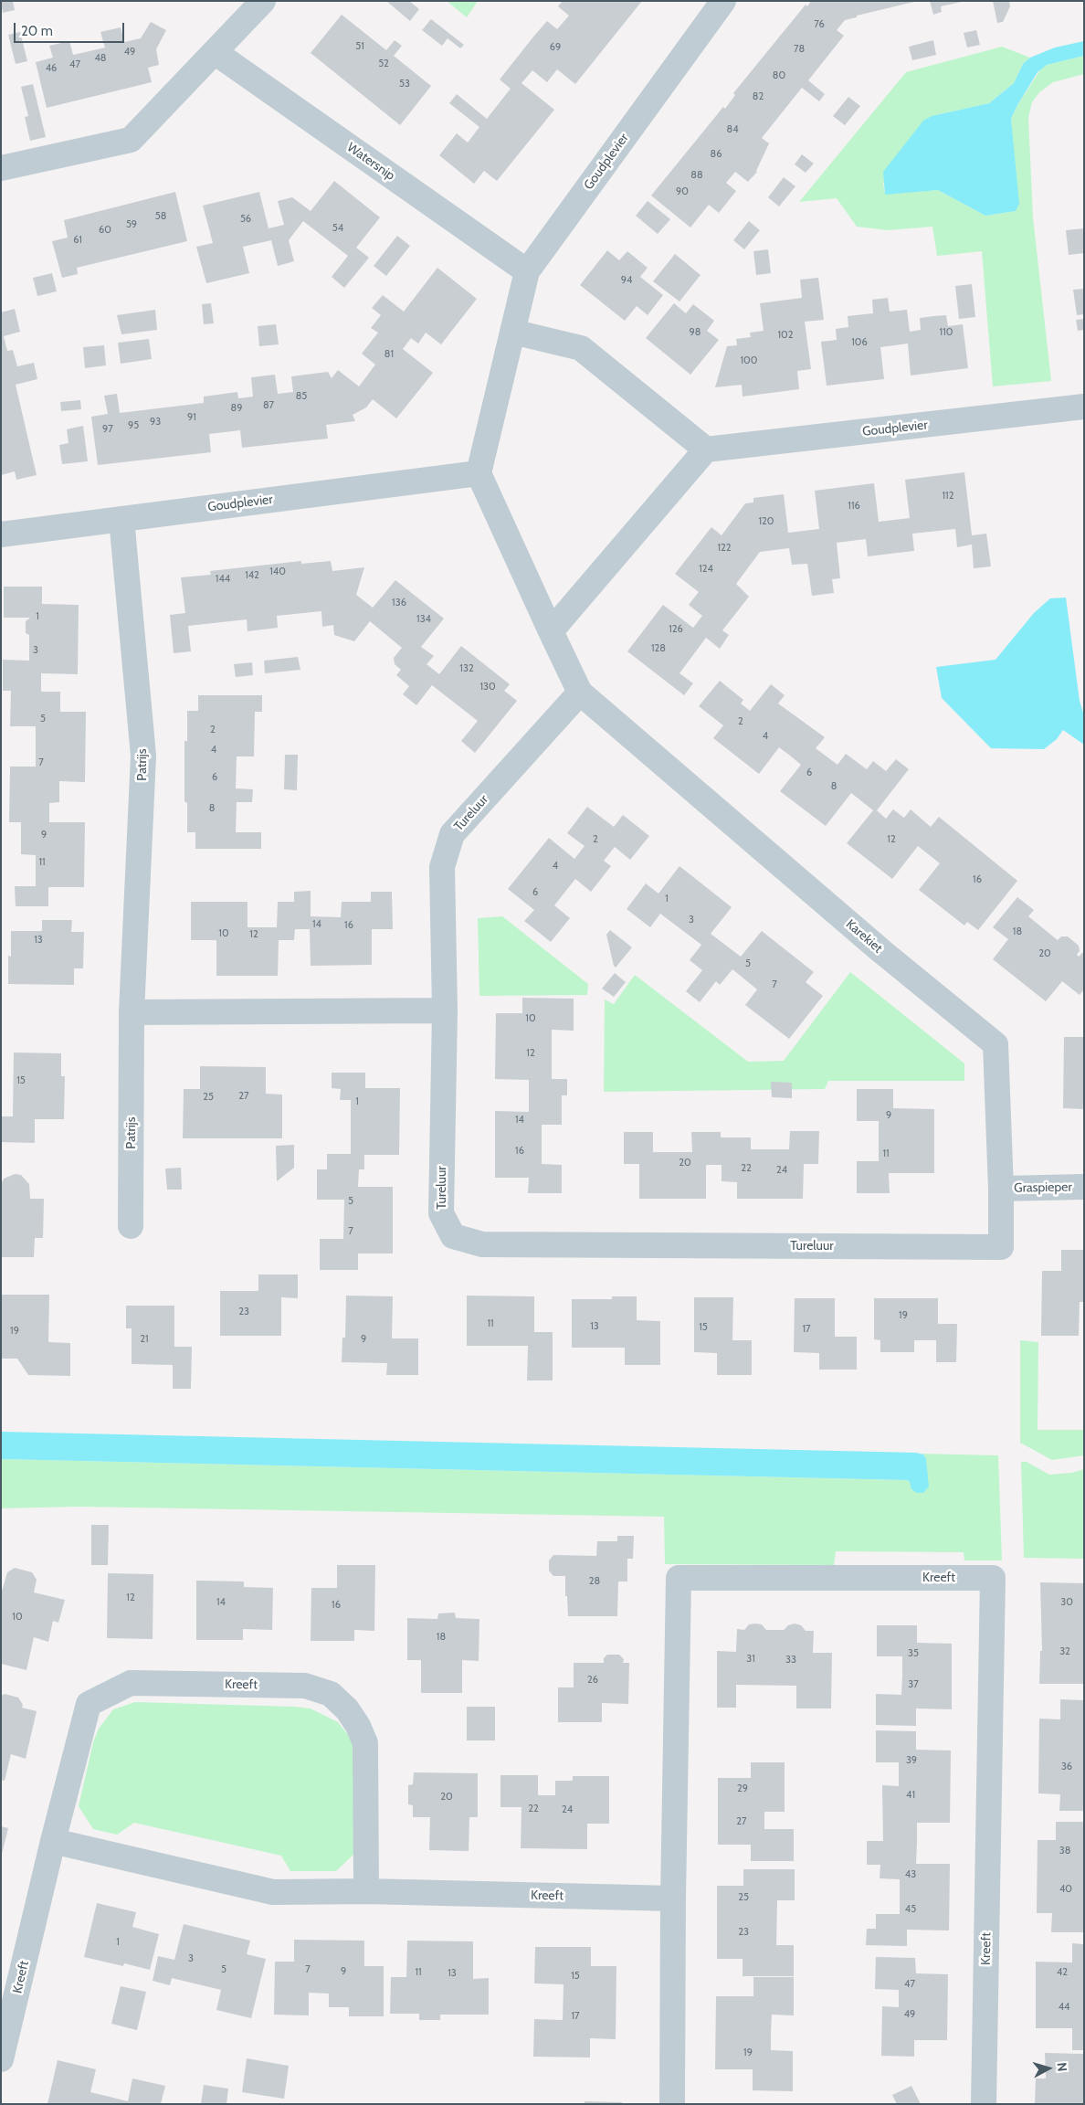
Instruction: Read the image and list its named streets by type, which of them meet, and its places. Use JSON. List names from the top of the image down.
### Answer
{
  "streets": {
    "street": [
      "Watersnip",
      "Goudplevier",
      "Patrijs",
      "Tureluur",
      "Karekiet",
      "Graspieper",
      "Kreeft"
    ]
  },
  "crossings": [
    ["Watersnip", "Goudplevier"],
    ["Goudplevier", "Patrijs"],
    ["Tureluur", "Karekiet"],
    ["Karekiet", "Graspieper"]
  ],
  "house_numbers": [
    "76",
    "51",
    "69",
    "78",
    "49",
    "48",
    "52",
    "47",
    "46",
    "80",
    "53",
    "82",
    "84",
    "86",
    "88",
    "90",
    "58",
    "56",
    "59",
    "54",
    "60",
    "61",
    "94",
    "98",
    "110",
    "102",
    "106",
    "81",
    "100",
    "85",
    "87",
    "89",
    "91",
    "93",
    "95",
    "97",
    "112",
    "116",
    "120",
    "122",
    "124",
    "140",
    "142",
    "144",
    "136",
    "1",
    "134",
    "126",
    "128",
    "3",
    "132",
    "130",
    "5",
    "2",
    "2",
    "4",
    "4",
    "7",
    "6",
    "6",
    "8",
    "8",
    "9",
    "2",
    "12",
    "11",
    "4",
    "16",
    "6",
    "1",
    "3",
    "14",
    "16",
    "18",
    "10",
    "12",
    "13",
    "20",
    "5",
    "7",
    "10",
    "12",
    "15",
    "27",
    "25",
    "1",
    "9",
    "14",
    "16",
    "11",
    "20",
    "22",
    "24",
    "5",
    "7",
    "23",
    "19",
    "11",
    "13",
    "15",
    "17",
    "19",
    "21",
    "9",
    "28",
    "12",
    "14",
    "30",
    "16",
    "10",
    "18",
    "32",
    "35",
    "31",
    "33",
    "26",
    "37",
    "39",
    "36",
    "29",
    "41",
    "20",
    "22",
    "24",
    "27",
    "38",
    "43",
    "40",
    "25",
    "45",
    "23",
    "1",
    "3",
    "5",
    "7",
    "9",
    "11",
    "42",
    "13",
    "15",
    "47",
    "44",
    "49",
    "17",
    "19"
  ],
  "scale_bar": "20 m",
  "north": "right"
}
